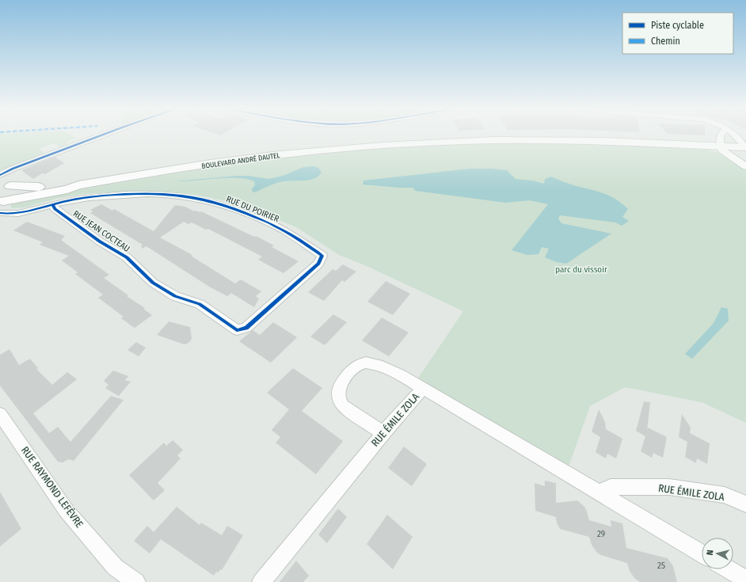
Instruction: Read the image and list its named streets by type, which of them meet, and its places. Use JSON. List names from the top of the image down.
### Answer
{
  "streets": {
    "main road": ["BOULEVARD ANDRÉ DAUTEL"],
    "street": [
      "RUE DU POIRIER",
      "RUE JEAN COCTEAU",
      "RUE ÉMILE ZOLA",
      "RUE RAYMOND LEFÈVRE"
    ]
  },
  "crossings": [
    ["RUE DU POIRIER", "RUE JEAN COCTEAU"]
  ],
  "parks": ["parc du vissoir"],
  "house_numbers": ["29", "25"],
  "legend": ["Piste cyclable", "Chemin"],
  "north": "left"
}
